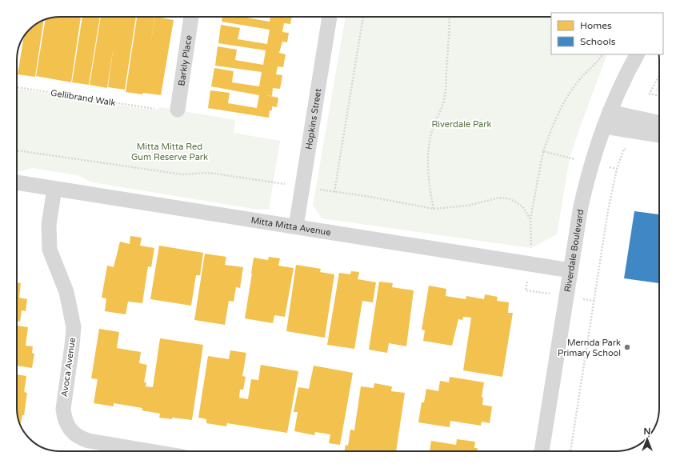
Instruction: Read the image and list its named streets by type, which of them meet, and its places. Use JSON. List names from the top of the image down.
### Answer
{
  "streets": {
    "street": [
      "Barkly Place",
      "Hopkins Street",
      "Mitta Mitta Avenue",
      "Riverdale Boulevard",
      "Avoca Avenue"
    ],
    "path": ["Gellibrand Walk"]
  },
  "crossings": [
    ["Hopkins Street", "Mitta Mitta Avenue"],
    ["Mitta Mitta Avenue", "Riverdale Boulevard"],
    ["Mitta Mitta Avenue", "Avoca Avenue"]
  ],
  "parks": ["Riverdale Park", "Mitta Mitta Red Gum Reserve Park"],
  "places": ["Mernda Park Primary School"],
  "legend": ["Homes", "Schools"],
  "north": "top"
}
